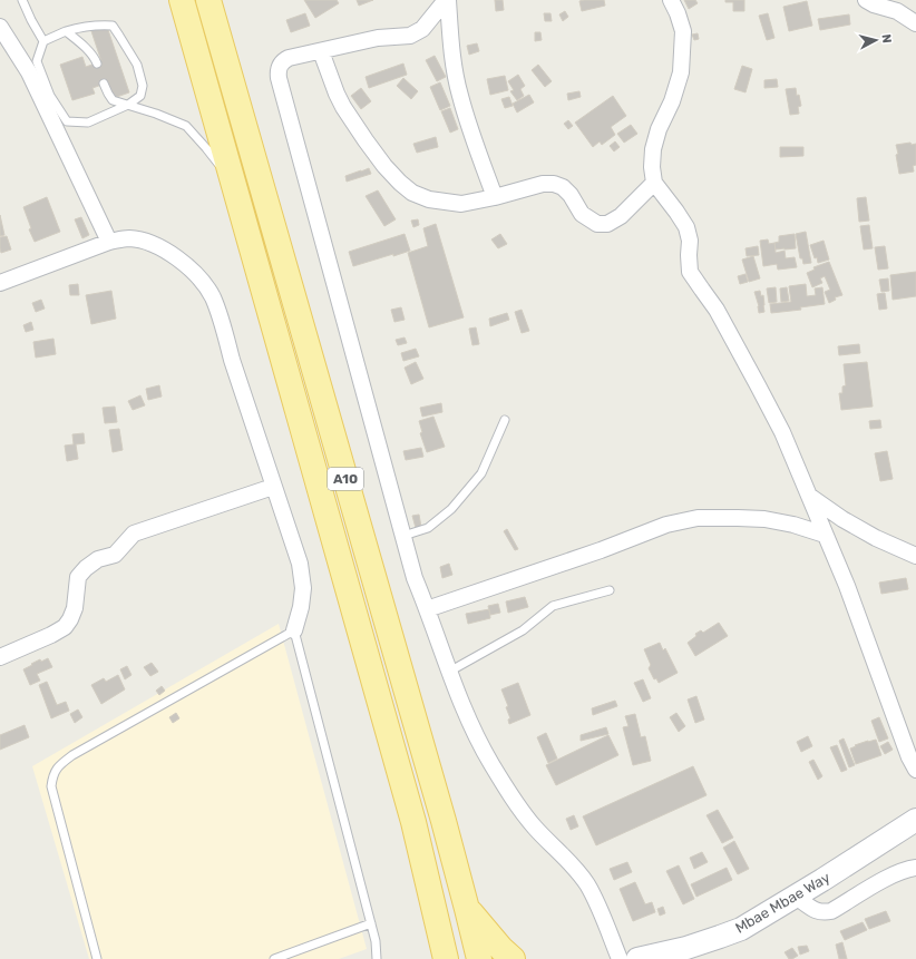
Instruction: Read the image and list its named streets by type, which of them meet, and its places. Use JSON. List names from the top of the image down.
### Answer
{
  "streets": {
    "main road": ["A10"],
    "street": ["Mbae Mbae Way"]
  },
  "north": "right"
}
